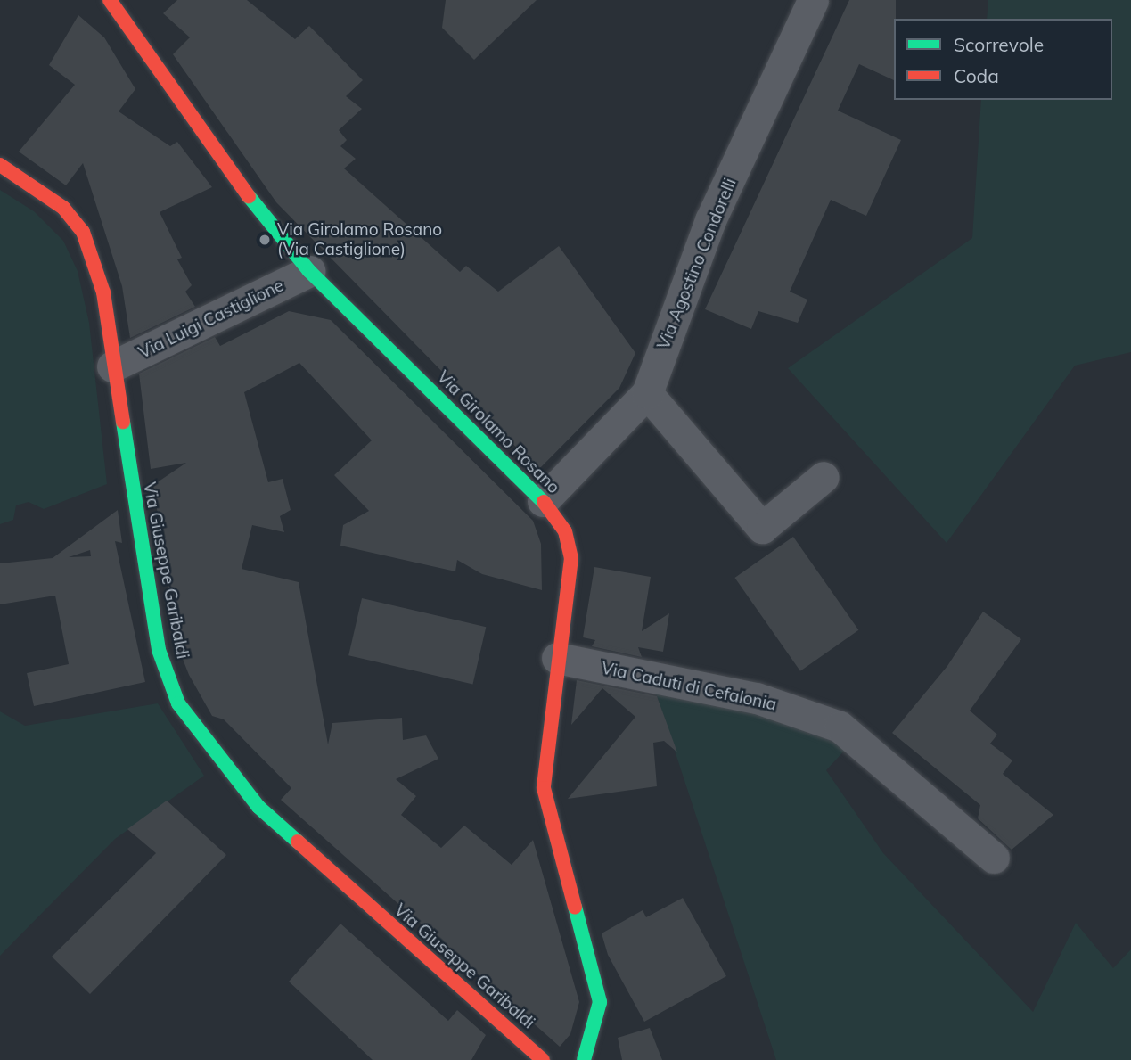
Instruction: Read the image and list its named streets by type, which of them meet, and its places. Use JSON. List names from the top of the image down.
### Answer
{
  "streets": {
    "main road": ["Via Girolamo Rosano", "Via Giuseppe Garibaldi"],
    "street": ["Via Agostino Condorelli", "Via Luigi Castiglione", "Via Caduti di Cefalonia"]
  },
  "crossings": [
    ["Via Agostino Condorelli", "Via Girolamo Rosano"],
    ["Via Luigi Castiglione", "Via Girolamo Rosano"],
    ["Via Luigi Castiglione", "Via Giuseppe Garibaldi"],
    ["Via Girolamo Rosano", "Via Caduti di Cefalonia"]
  ],
  "places": ["Via Girolamo Rosano (Via Castiglione)"],
  "legend": ["Scorrevole", "Coda"]
}
